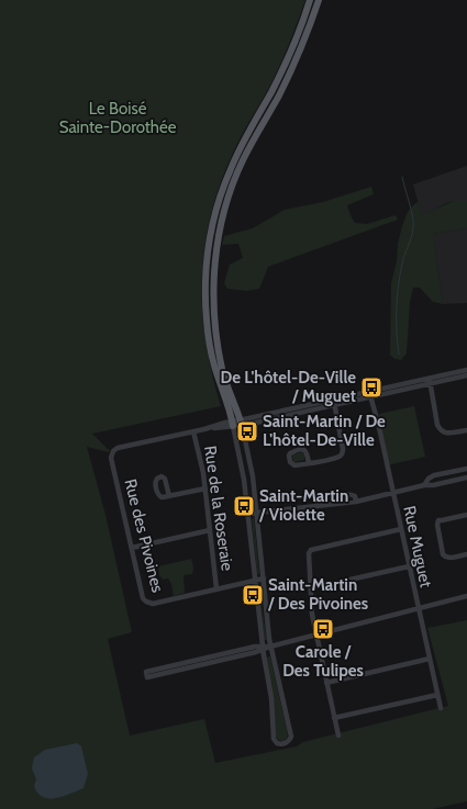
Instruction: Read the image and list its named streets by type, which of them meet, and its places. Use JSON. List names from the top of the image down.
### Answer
{
  "streets": {
    "street": ["Rue de la Roseraie", "Rue des Pivoines", "Rue Muguet"]
  },
  "crossings": [
    ["Rue de la Roseraie", "Rue des Pivoines"],
    ["Rue des Pivoines", "Rue Muguet"]
  ],
  "parks": ["Le Boisé Sainte-Dorothée"],
  "places": {
    "bus stop": [
      "De L'hôtel-De-Ville / Muguet",
      "Saint-Martin / De L'hôtel-De-Ville",
      "Saint-Martin / Violette",
      "Saint-Martin / Des Pivoines",
      "Carole / Des Tulipes"
    ]
  }
}
